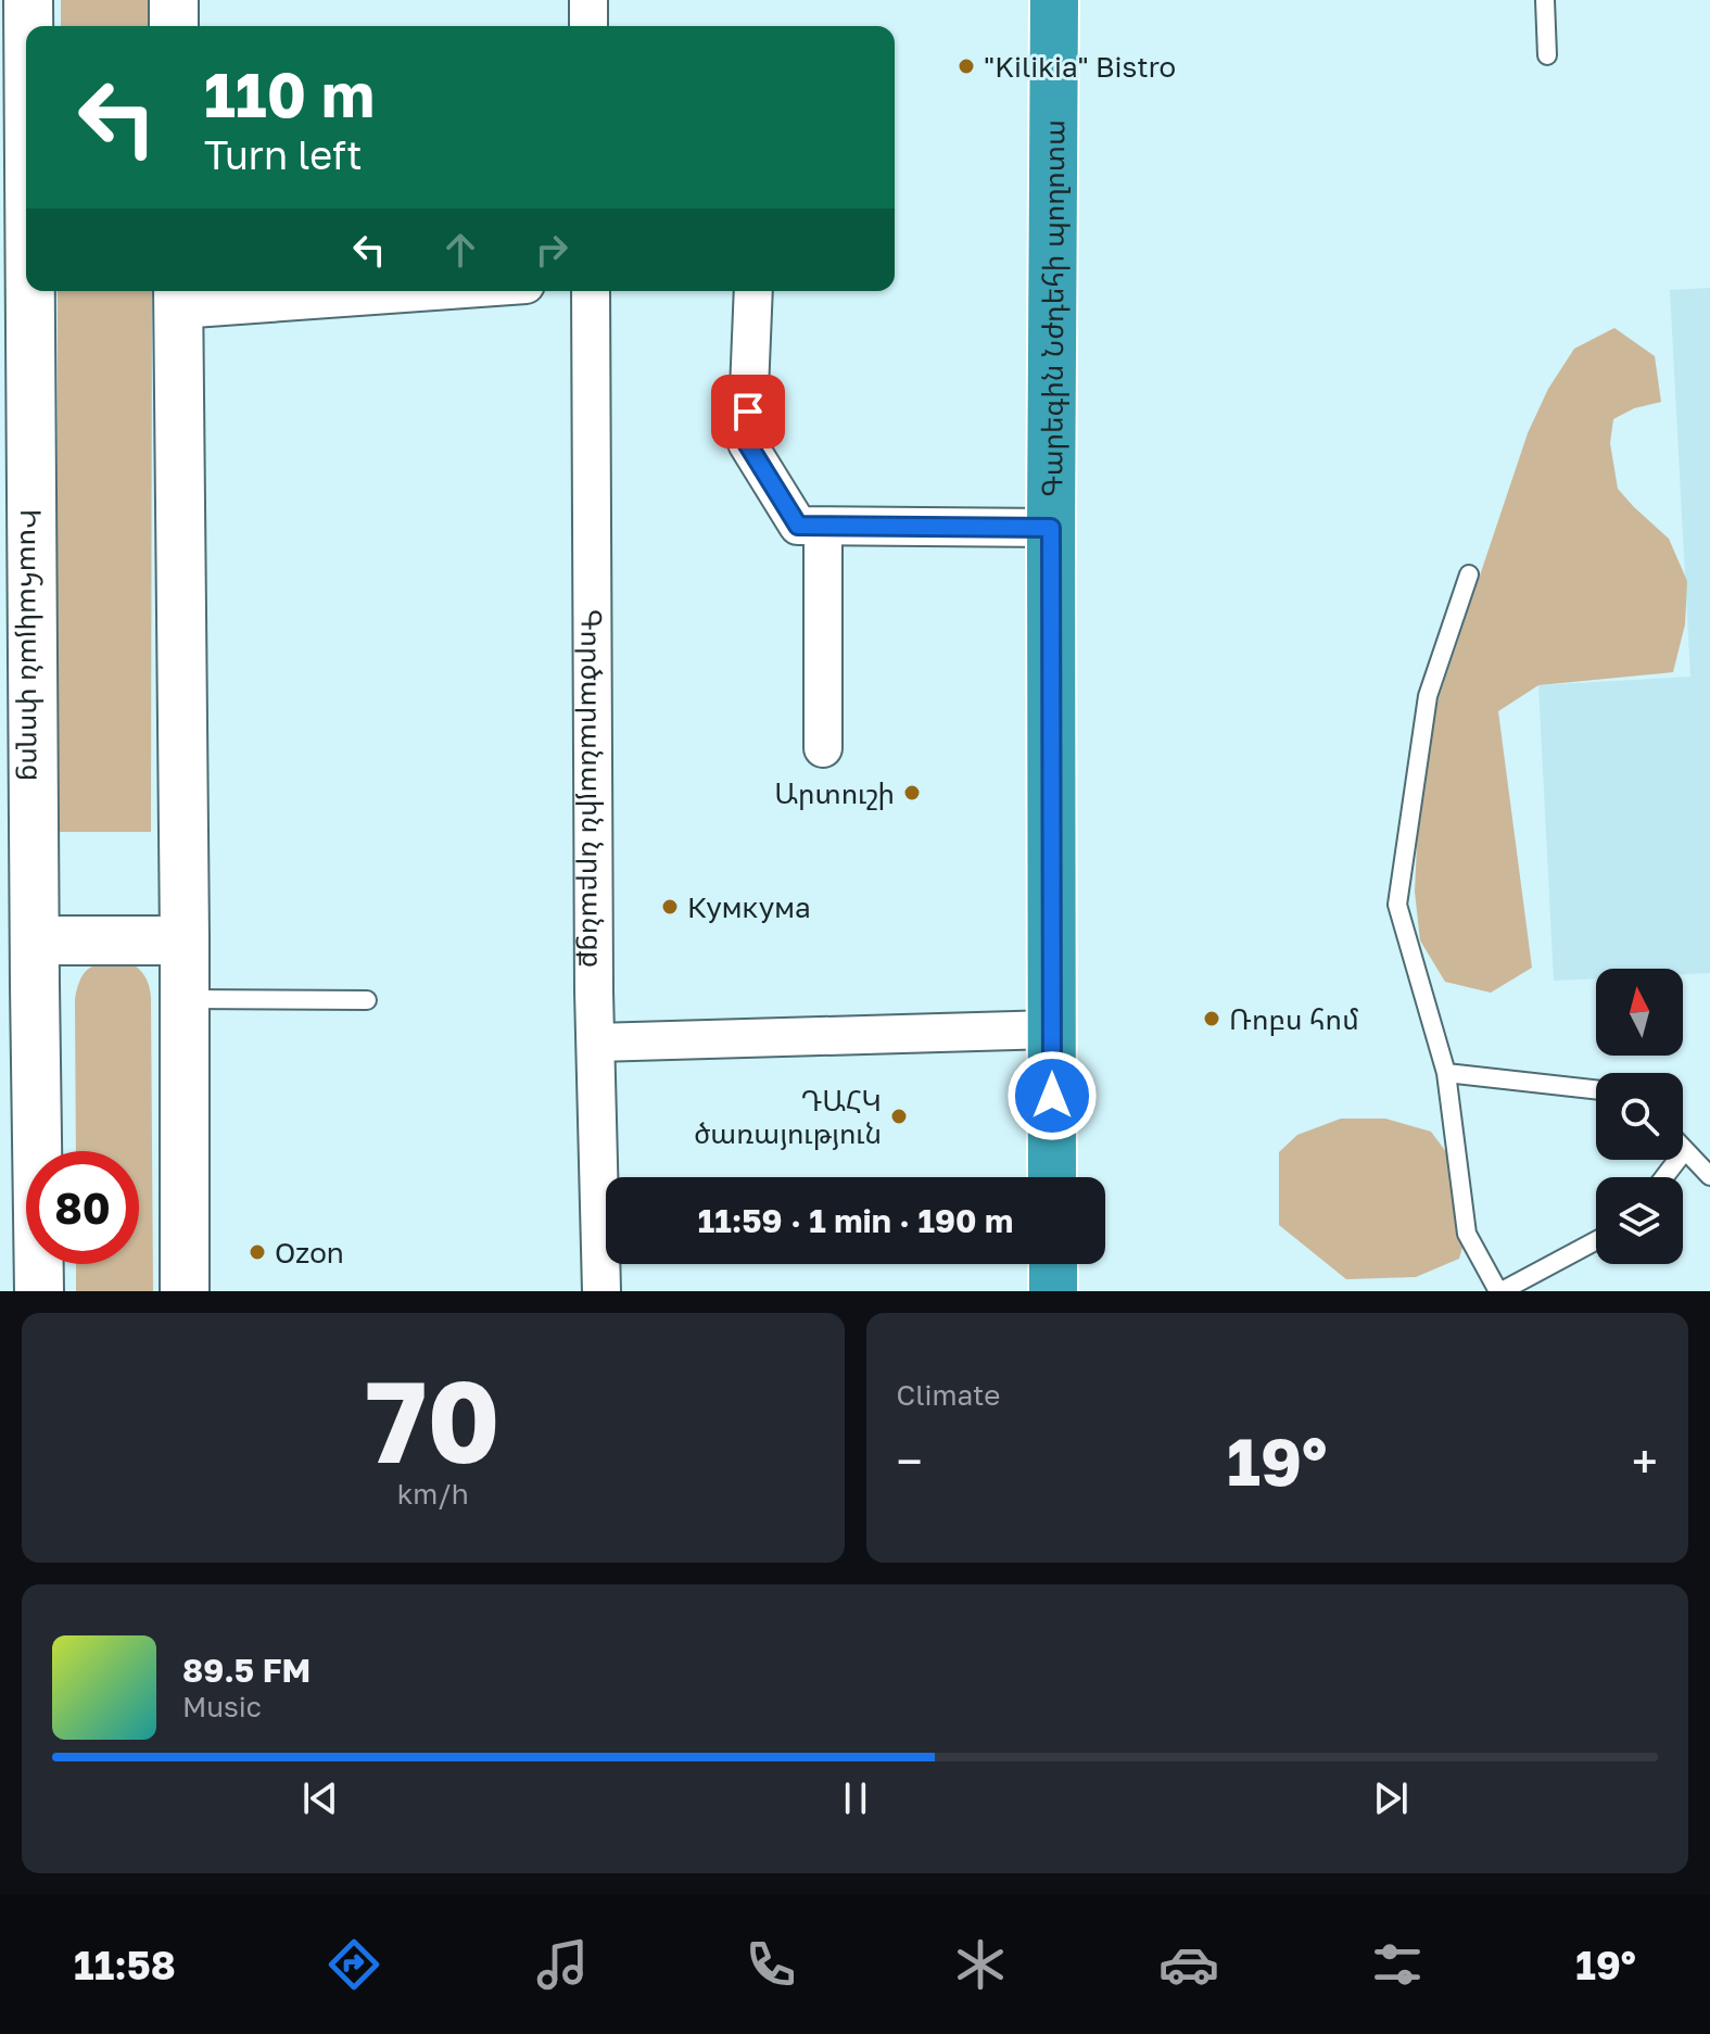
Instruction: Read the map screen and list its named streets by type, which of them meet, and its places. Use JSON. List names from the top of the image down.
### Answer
{
  "streets": {
    "highway": ["Գարեգին Նժդեհի պողոտա"],
    "street": ["Իսահակյան փողոց", "Գործարանային նրբանցք"]
  },
  "places": [
    "\"Kilikia\" Bistro",
    "Արտուշի",
    "Кумкума",
    "Ռոբս հոմ",
    "ԴԱՀԿ ծառայություն",
    "Ozon"
  ],
  "north": "top",
  "page": {
    "turn": ["110 m", "Turn left"],
    "limit": "80",
    "trip": "11:59 · 1 min · 190 m",
    "tile": [
      ["70", "km/h"],
      "Climate"
    ],
    "heat": ["−", "19°", "+"],
    "song": ["89.5 FM", "Music"],
    "tabs": ["11:58", "19°"]
  }
}
